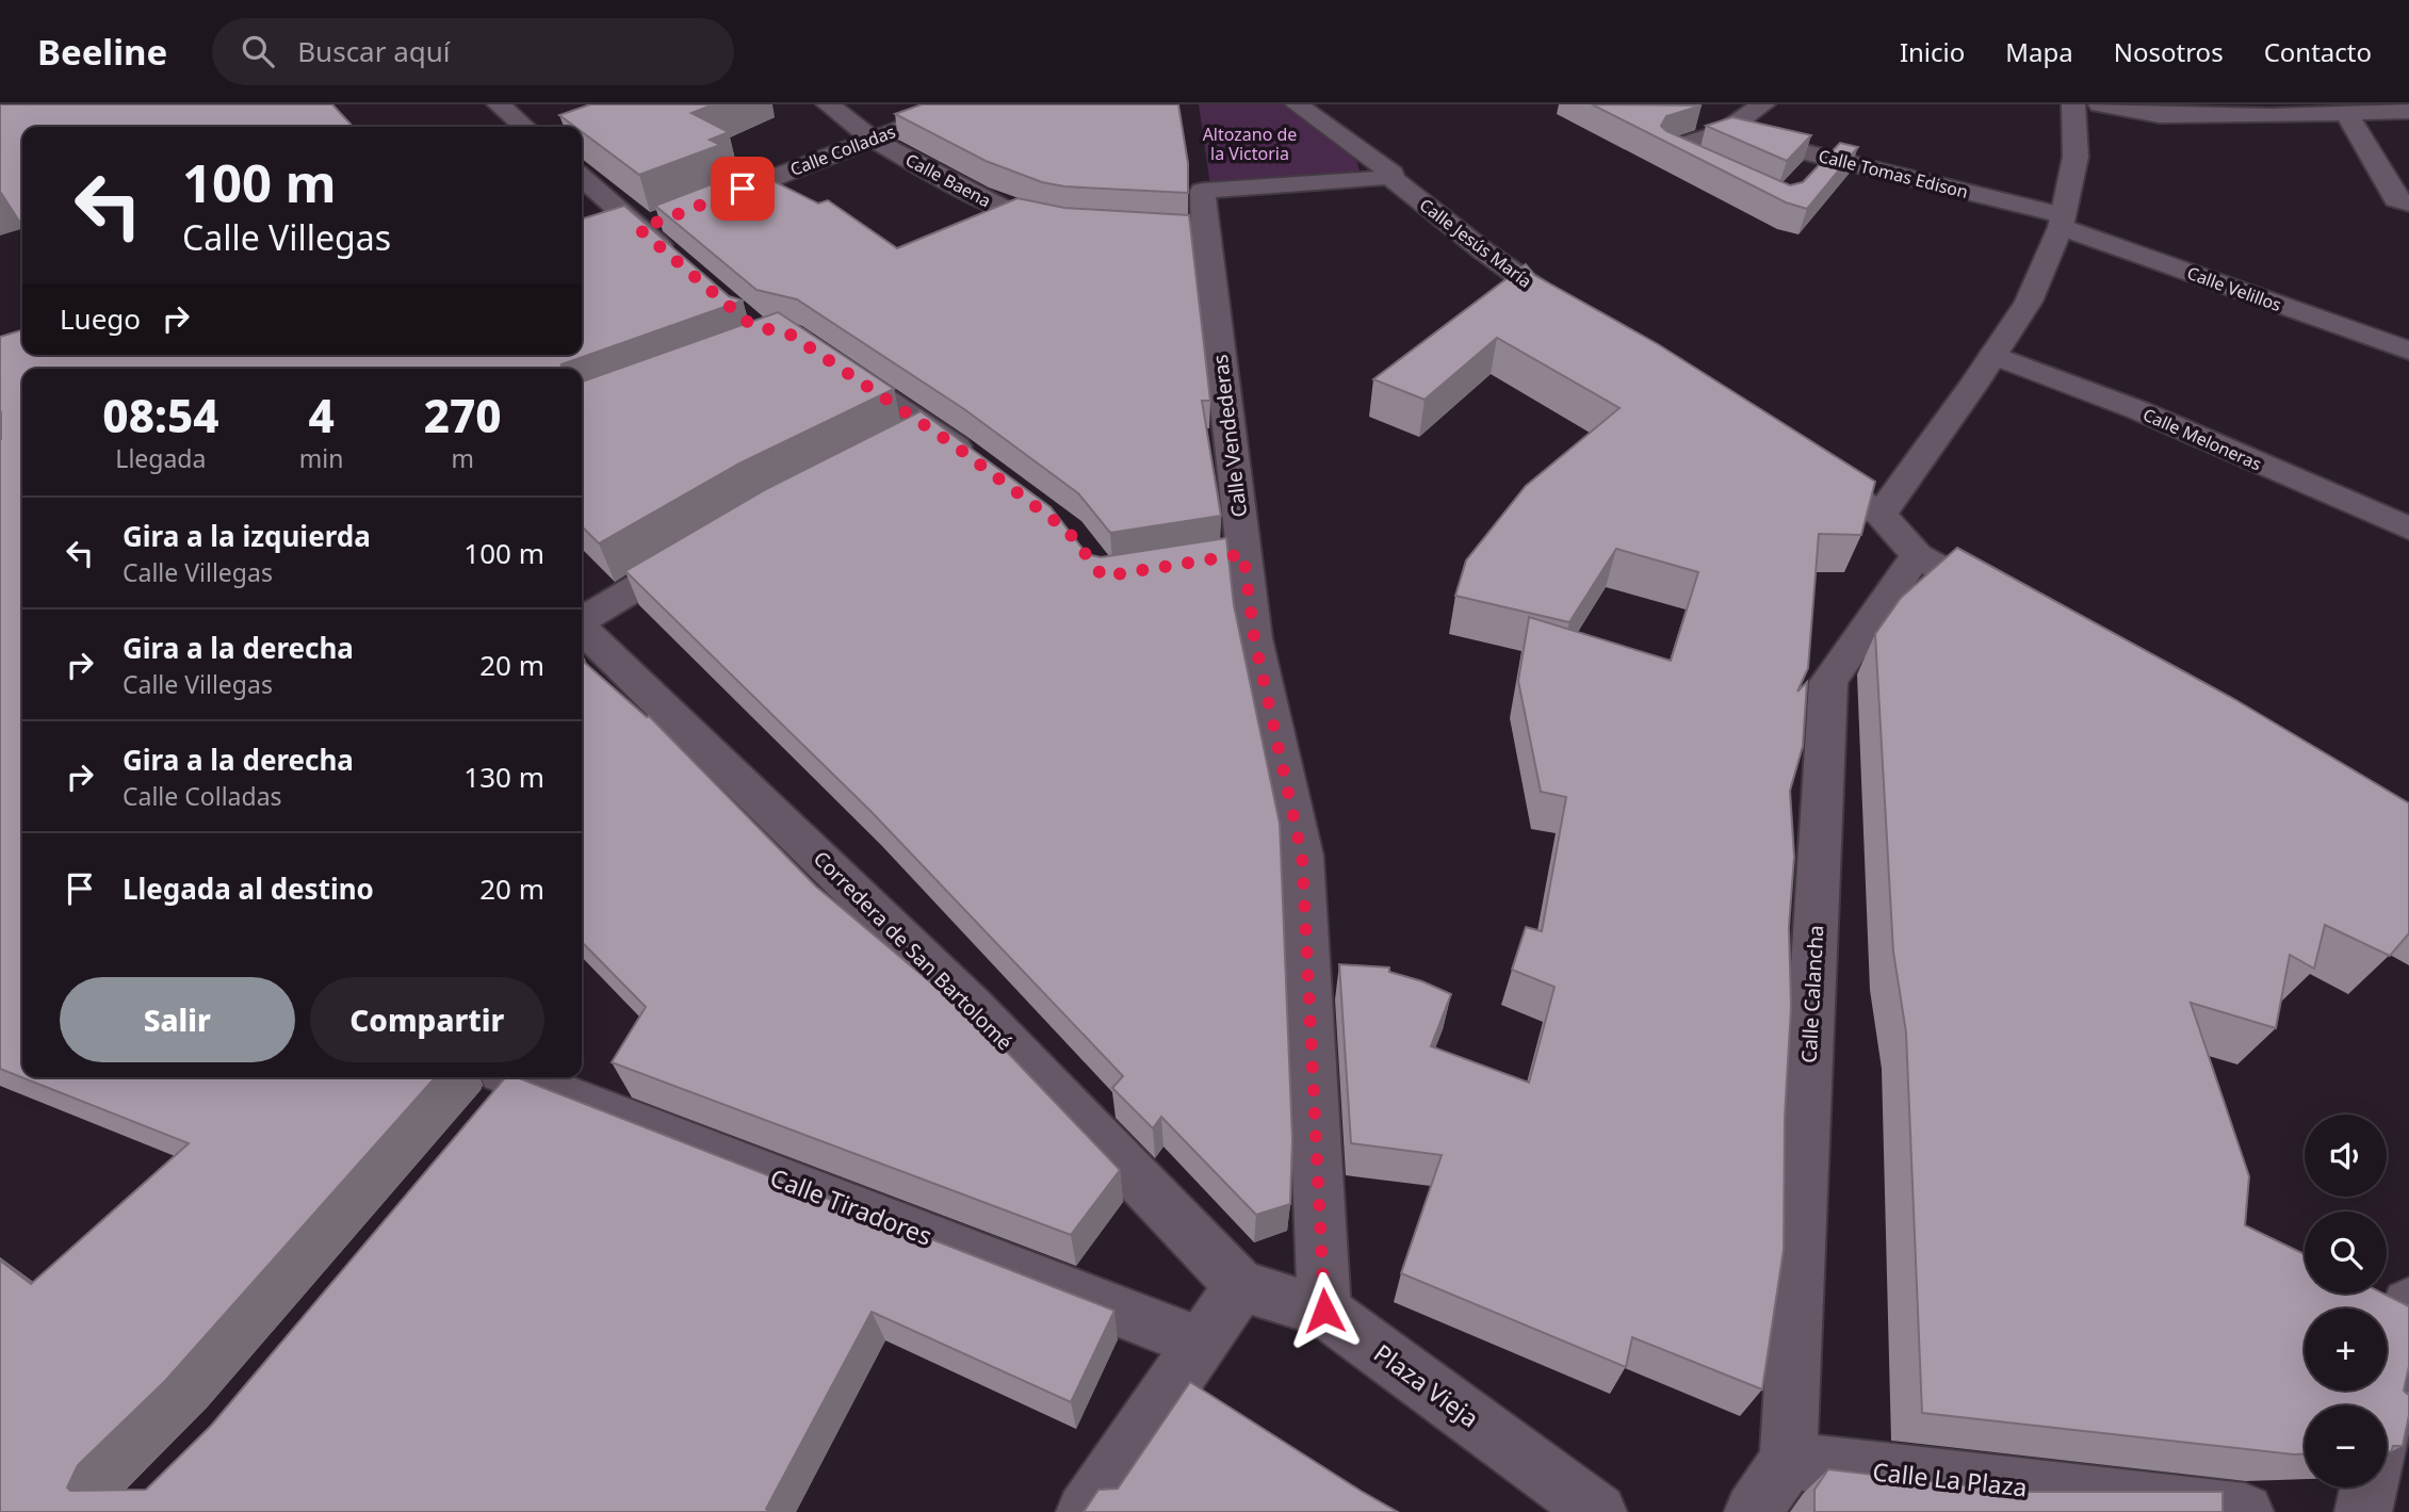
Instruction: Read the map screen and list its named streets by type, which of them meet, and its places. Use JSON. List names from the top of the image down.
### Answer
{
  "streets": {
    "street": [
      "Calle Colladas",
      "Calle Tomas Edison",
      "Calle Baena",
      "Calle Jesús María",
      "Calle Velillos",
      "Calle Vendederas",
      "Calle Meloneras",
      "Corredera de San Bartolomé",
      "Calle Calancha",
      "Calle Tiradores",
      "Plaza Vieja",
      "Calle La Plaza"
    ]
  },
  "crossings": [
    ["Calle Colladas", "Calle Baena"],
    ["Calle Tomas Edison", "Calle Velillos"],
    ["Calle Jesús María", "Calle Vendederas"],
    ["Calle Vendederas", "Plaza Vieja"],
    ["Corredera de San Bartolomé", "Plaza Vieja"],
    ["Calle Calancha", "Calle La Plaza"]
  ],
  "parks": ["Altozano de la Victoria"],
  "page": {
    "header": "Beeline",
    "search": "Buscar aquí",
    "nav": [
      "Inicio",
      "Mapa",
      "Nosotros",
      "Contacto"
    ],
    "turn": ["100 m", "Calle Villegas"],
    "then": "Luego",
    "eta": [
      "08:54",
      "Llegada",
      "4",
      "min",
      "270",
      "m"
    ],
    "list": [
      {
        "name": "Gira a la izquierda",
        "note": "Calle Villegas",
        "value": "100 m"
      },
      {
        "name": "Gira a la derecha",
        "note": "Calle Villegas",
        "value": "20 m"
      },
      {
        "name": "Gira a la derecha",
        "note": "Calle Colladas",
        "value": "130 m"
      },
      {
        "name": "Llegada al destino",
        "value": "20 m"
      }
    ],
    "buttons": ["Salir", "Compartir"],
    "map_buttons": ["+", "−"]
  }
}
